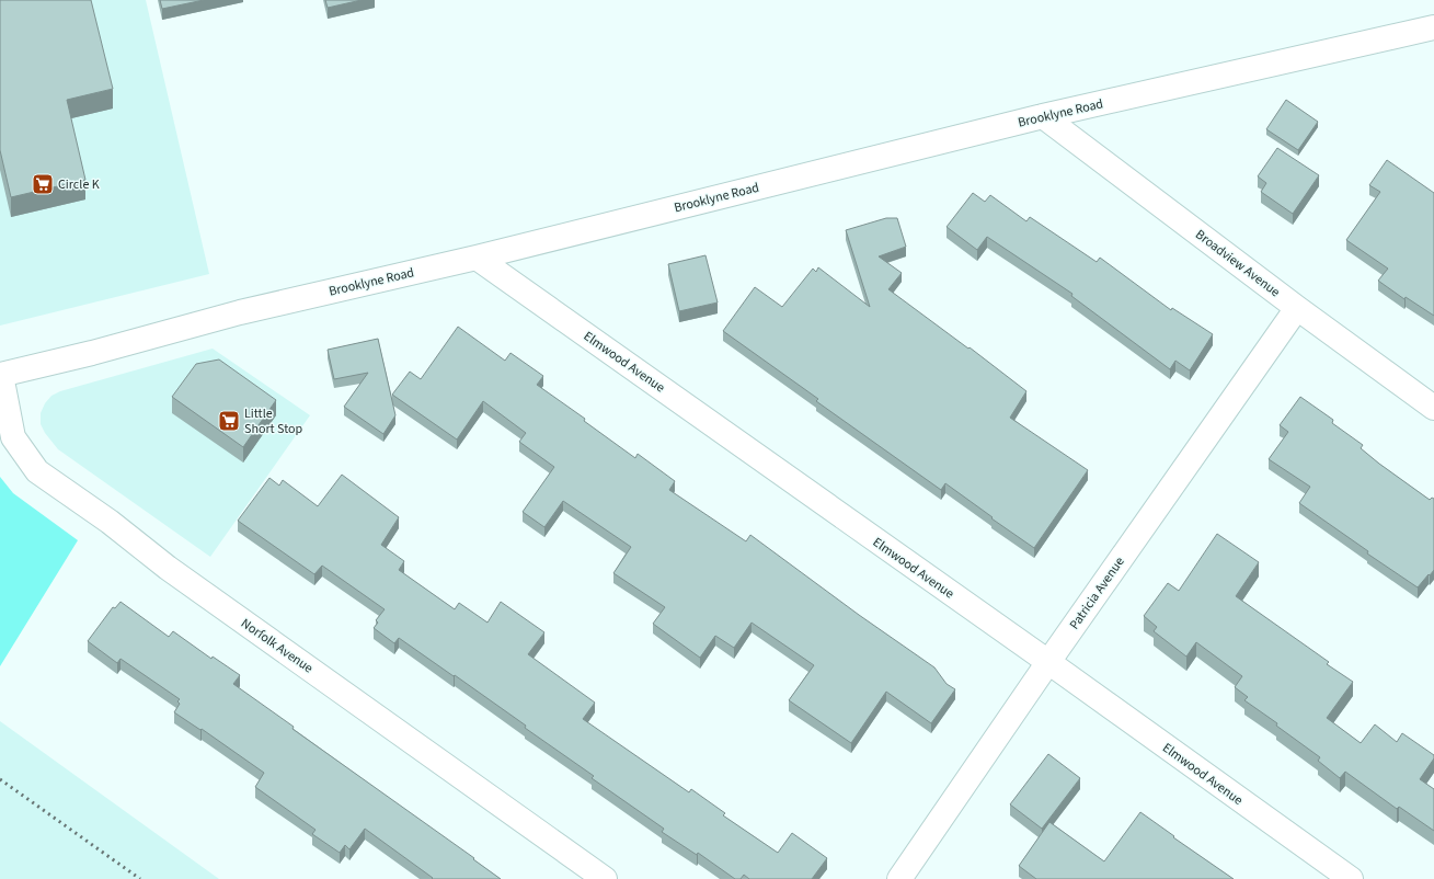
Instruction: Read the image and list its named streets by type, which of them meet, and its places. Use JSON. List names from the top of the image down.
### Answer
{
  "streets": {
    "street": [
      "Brooklyne Road",
      "Broadview Avenue",
      "Elmwood Avenue",
      "Patricia Avenue",
      "Norfolk Avenue"
    ]
  },
  "crossings": [
    ["Brooklyne Road", "Broadview Avenue"],
    ["Brooklyne Road", "Elmwood Avenue"],
    ["Brooklyne Road", "Norfolk Avenue"],
    ["Broadview Avenue", "Patricia Avenue"],
    ["Elmwood Avenue", "Patricia Avenue"]
  ],
  "places": {
    "supermarket": ["Circle K", "Little Short Stop"]
  }
}
